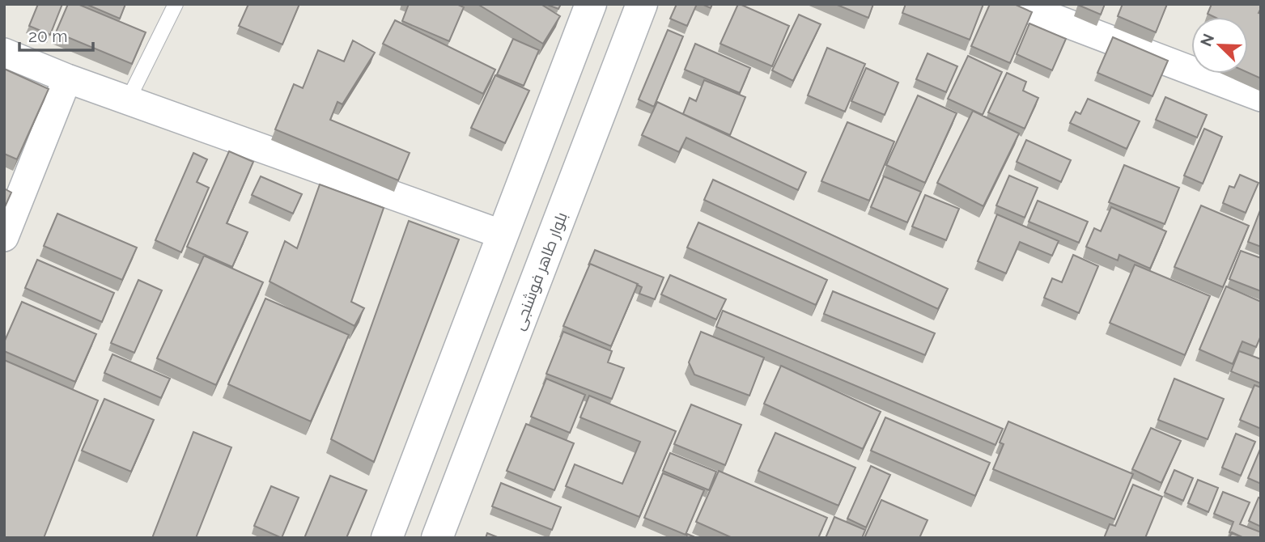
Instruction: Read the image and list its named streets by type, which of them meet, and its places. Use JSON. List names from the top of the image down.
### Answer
{
  "streets": {
    "street": ["بلوار طاهر فوشنجی"]
  },
  "scale_bar": "20 m",
  "north": "top left"
}
